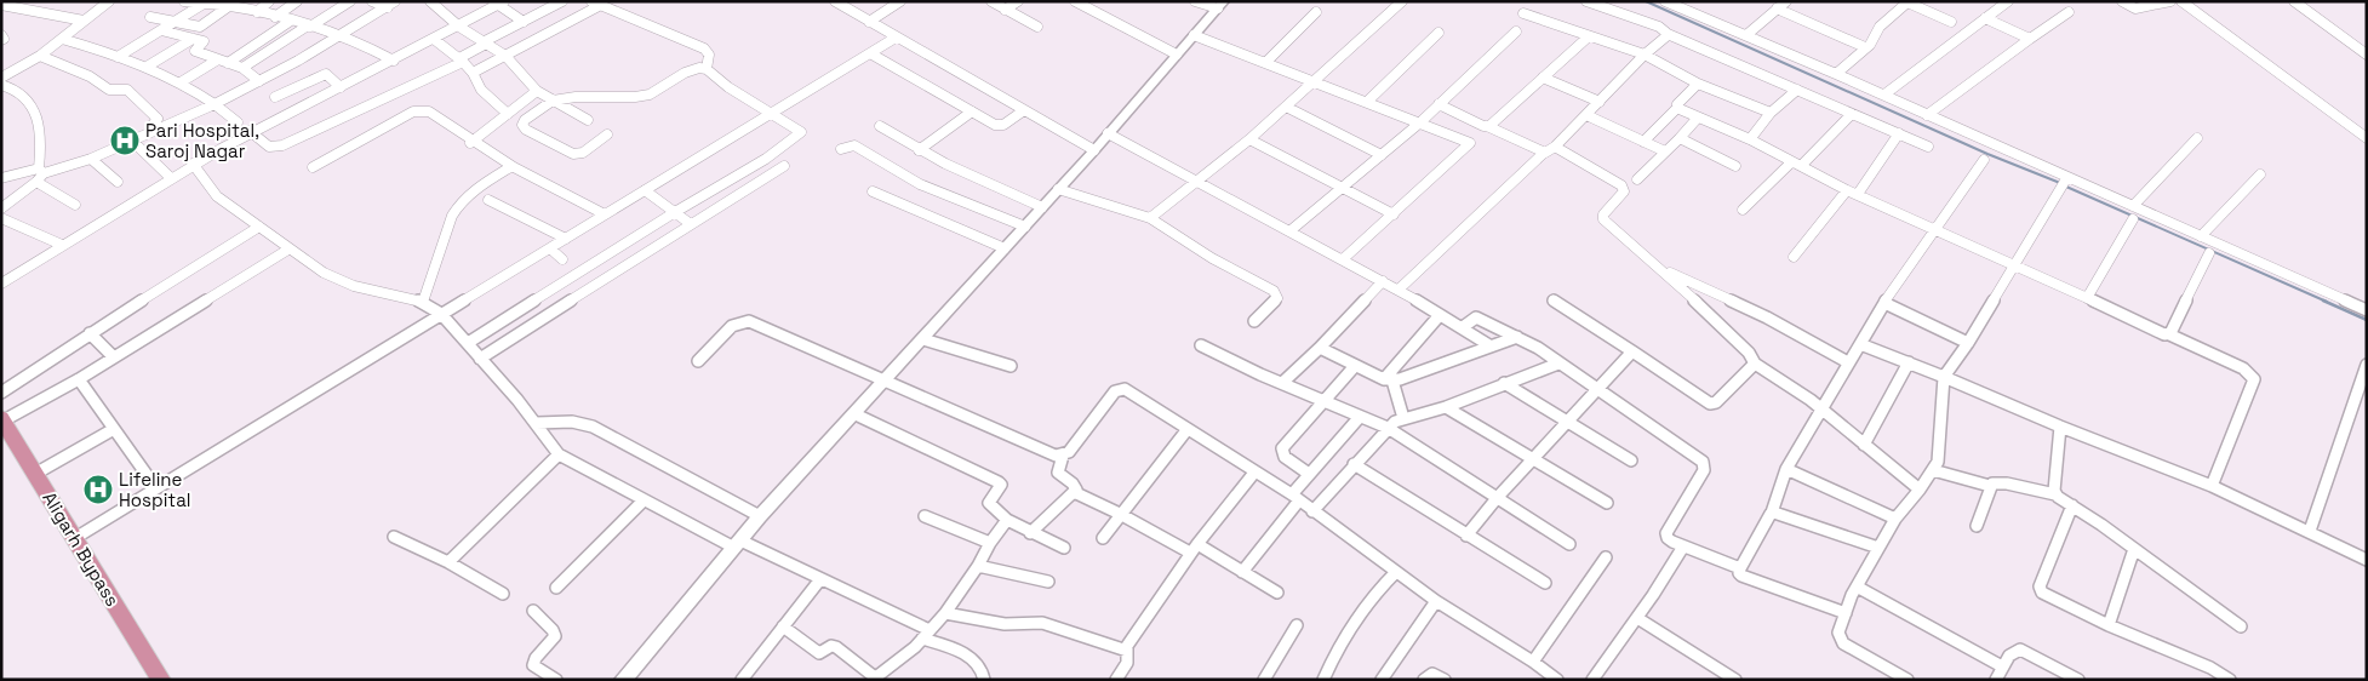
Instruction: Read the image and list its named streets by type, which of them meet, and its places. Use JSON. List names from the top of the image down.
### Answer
{
  "streets": {
    "highway": ["Aligarh Bypass"]
  },
  "places": {
    "hospital": ["Pari Hospital, Saroj Nagar", "Lifeline Hospital"]
  }
}
